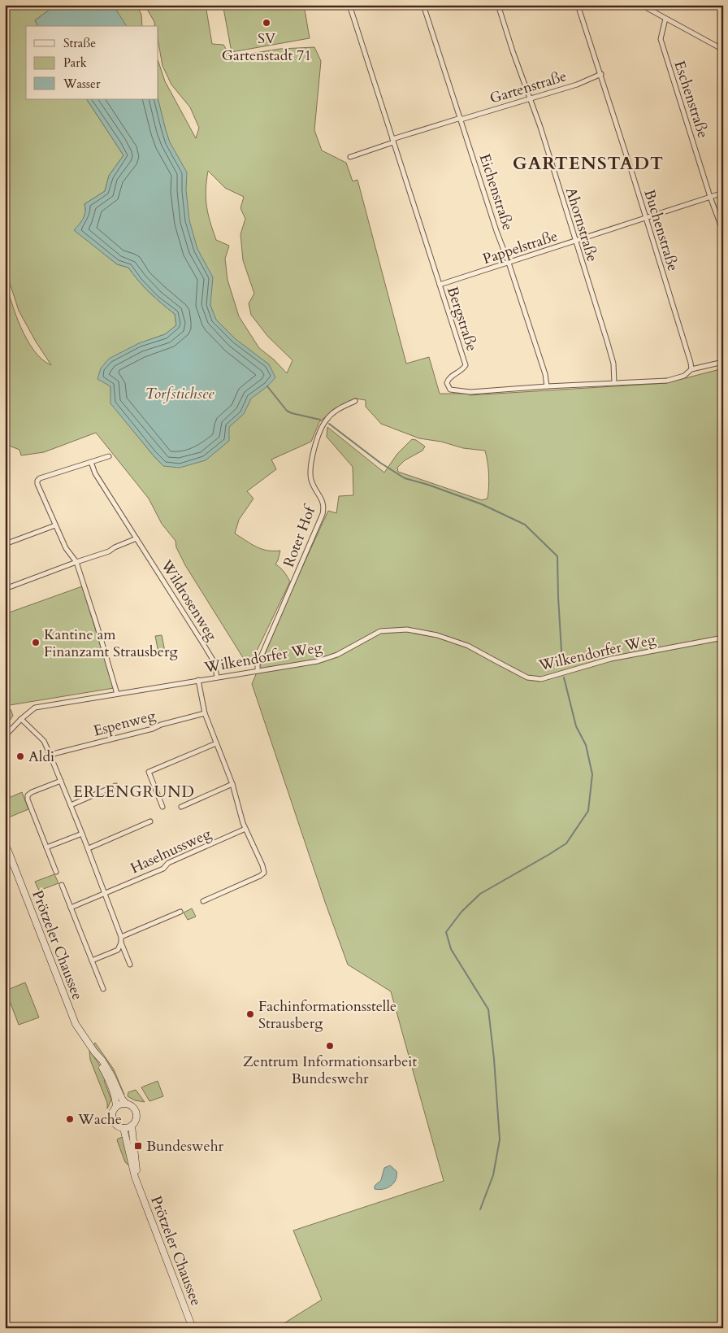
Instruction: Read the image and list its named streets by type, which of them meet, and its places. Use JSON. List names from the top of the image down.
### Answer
{
  "streets": {
    "main road": ["Prötzeler Chaussee"],
    "street": [
      "Gartenstraße",
      "Eschenstraße",
      "Eichenstraße",
      "Ahornstraße",
      "Buchenstraße",
      "Pappelstraße",
      "Bergstraße",
      "Roter Hof",
      "Wildrosenweg",
      "Wilkendorfer Weg",
      "Espenweg",
      "Haselnussweg"
    ]
  },
  "crossings": [
    ["Gartenstraße", "Eichenstraße"],
    ["Gartenstraße", "Ahornstraße"],
    ["Gartenstraße", "Buchenstraße"],
    ["Gartenstraße", "Bergstraße"],
    ["Eschenstraße", "Pappelstraße"],
    ["Eichenstraße", "Pappelstraße"],
    ["Eichenstraße", "Bergstraße"],
    ["Ahornstraße", "Pappelstraße"],
    ["Ahornstraße", "Bergstraße"],
    ["Buchenstraße", "Pappelstraße"],
    ["Buchenstraße", "Bergstraße"],
    ["Pappelstraße", "Bergstraße"],
    ["Roter Hof", "Wilkendorfer Weg"],
    ["Wildrosenweg", "Wilkendorfer Weg"]
  ],
  "districts": ["GARTENSTADT", "ERLENGRUND"],
  "water": ["Torfstichsee"],
  "places": {
    "other": [
      "SV Gartenstadt 71",
      "Kantine am Finanzamt Strausberg",
      "Aldi",
      "Fachinformationsstelle Strausberg",
      "Zentrum Informationsarbeit Bundeswehr",
      "Wache"
    ],
    "transit": ["Bundeswehr"]
  },
  "legend": ["Straße", "Park", "Wasser"]
}
